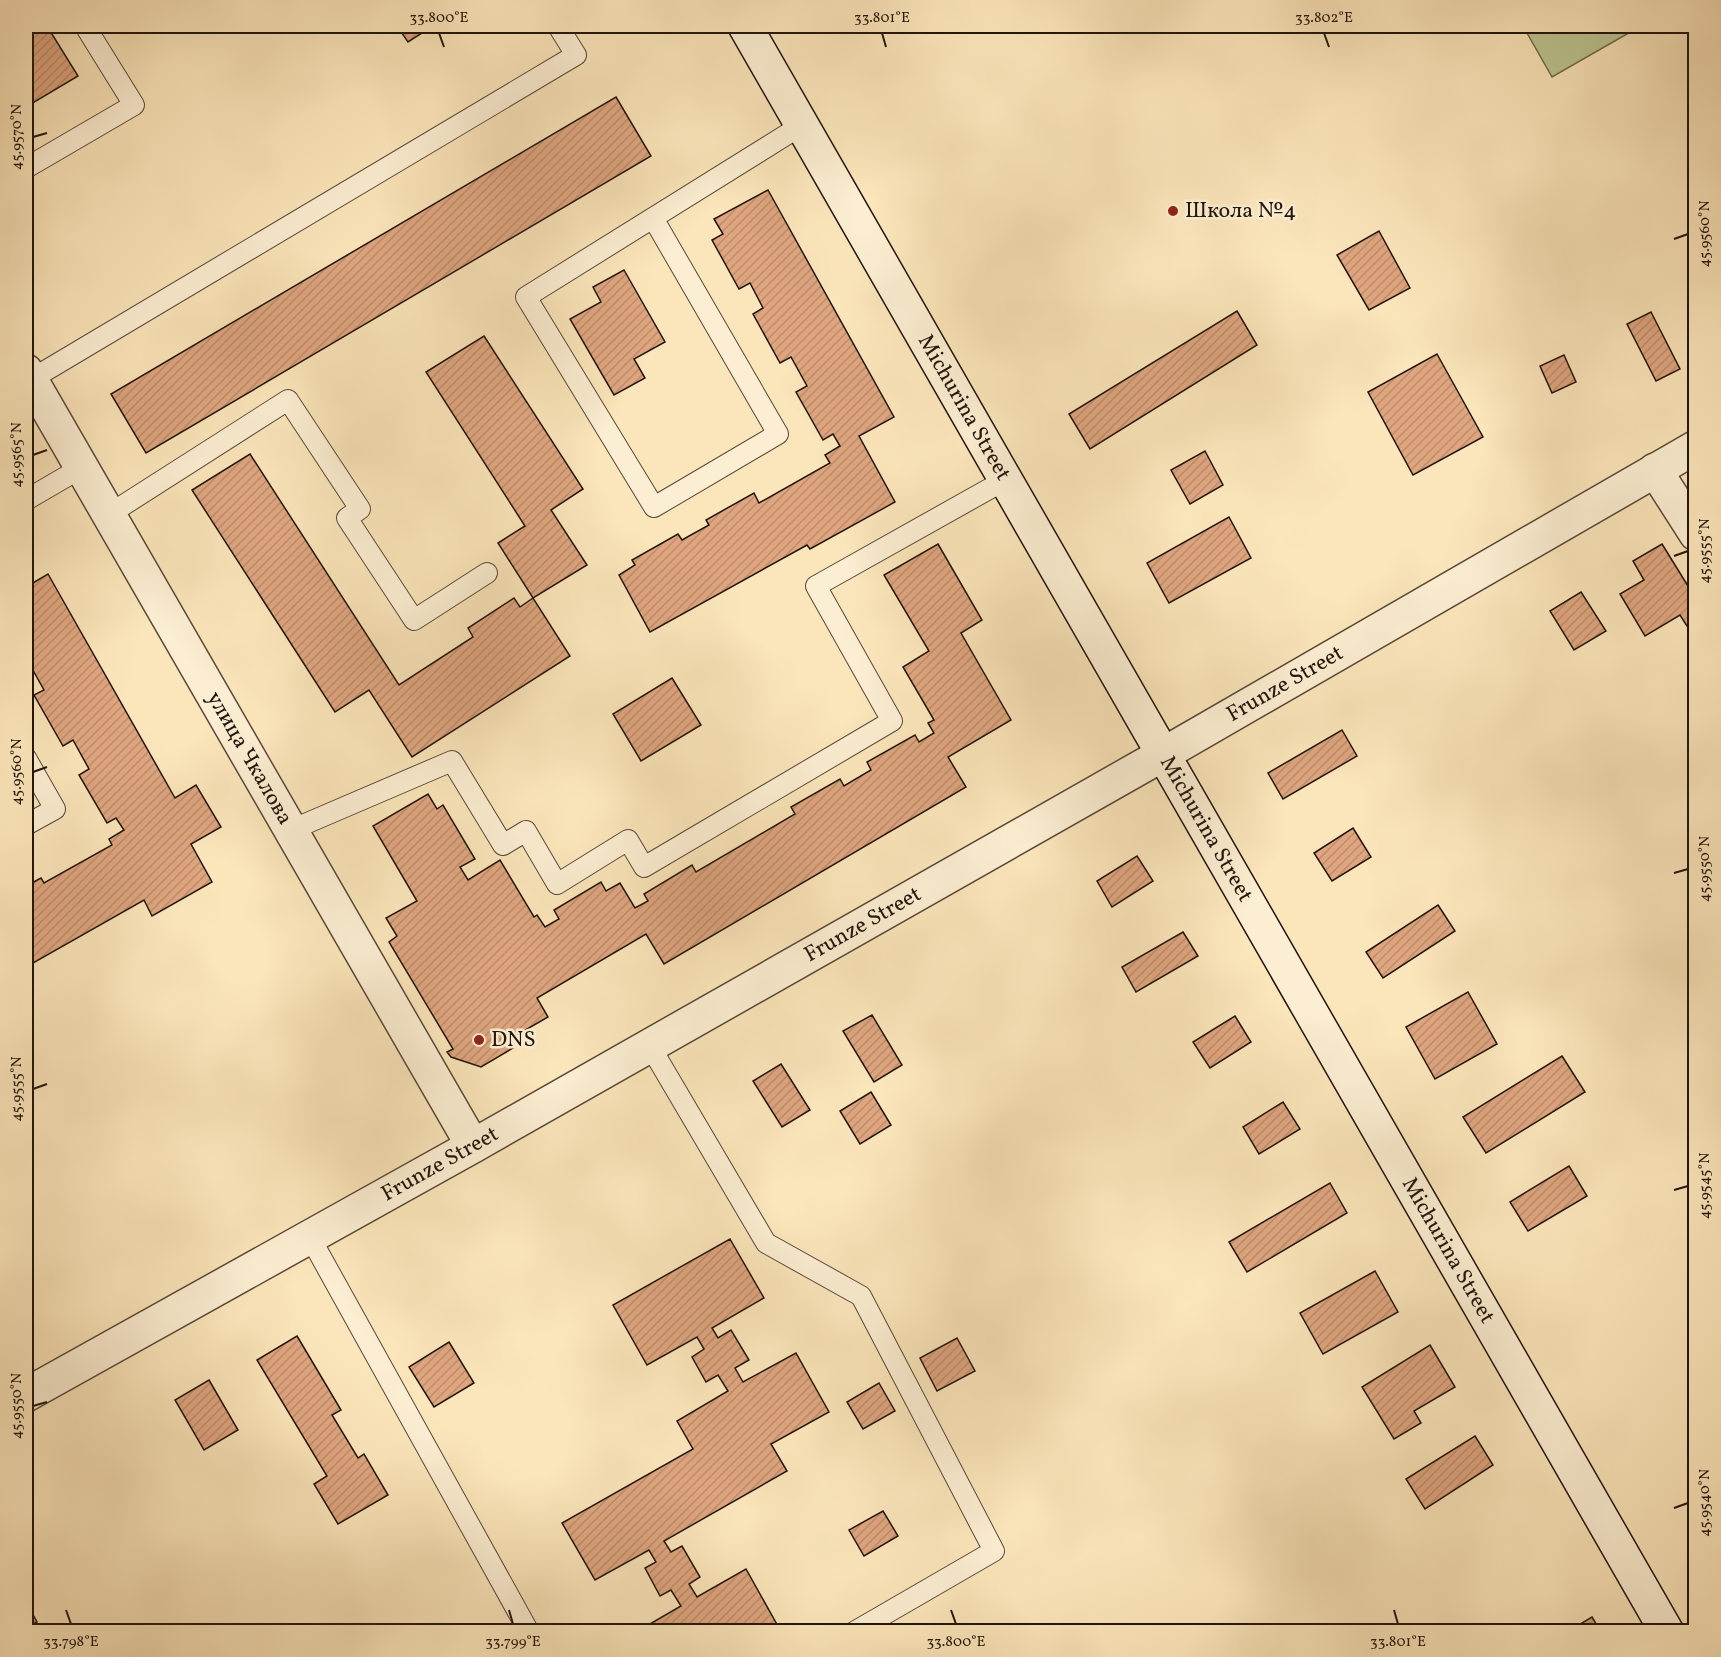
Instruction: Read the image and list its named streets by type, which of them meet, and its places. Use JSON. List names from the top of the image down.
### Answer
{
  "streets": {
    "street": ["Michurina Street", "Frunze Street", "улица Чкалова"]
  },
  "crossings": [
    ["Michurina Street", "Frunze Street"],
    ["Frunze Street", "улица Чкалова"]
  ],
  "places": ["Школа №4", "DNS"],
  "coordinates": [
    "33.800°E",
    "33.801°E",
    "33.802°E",
    "45.9570°N",
    "45.9560°N",
    "45.9565°N",
    "45.9555°N",
    "45.9550°N",
    "45.9545°N",
    "45.9540°N",
    "33.798°E",
    "33.799°E"
  ]
}
